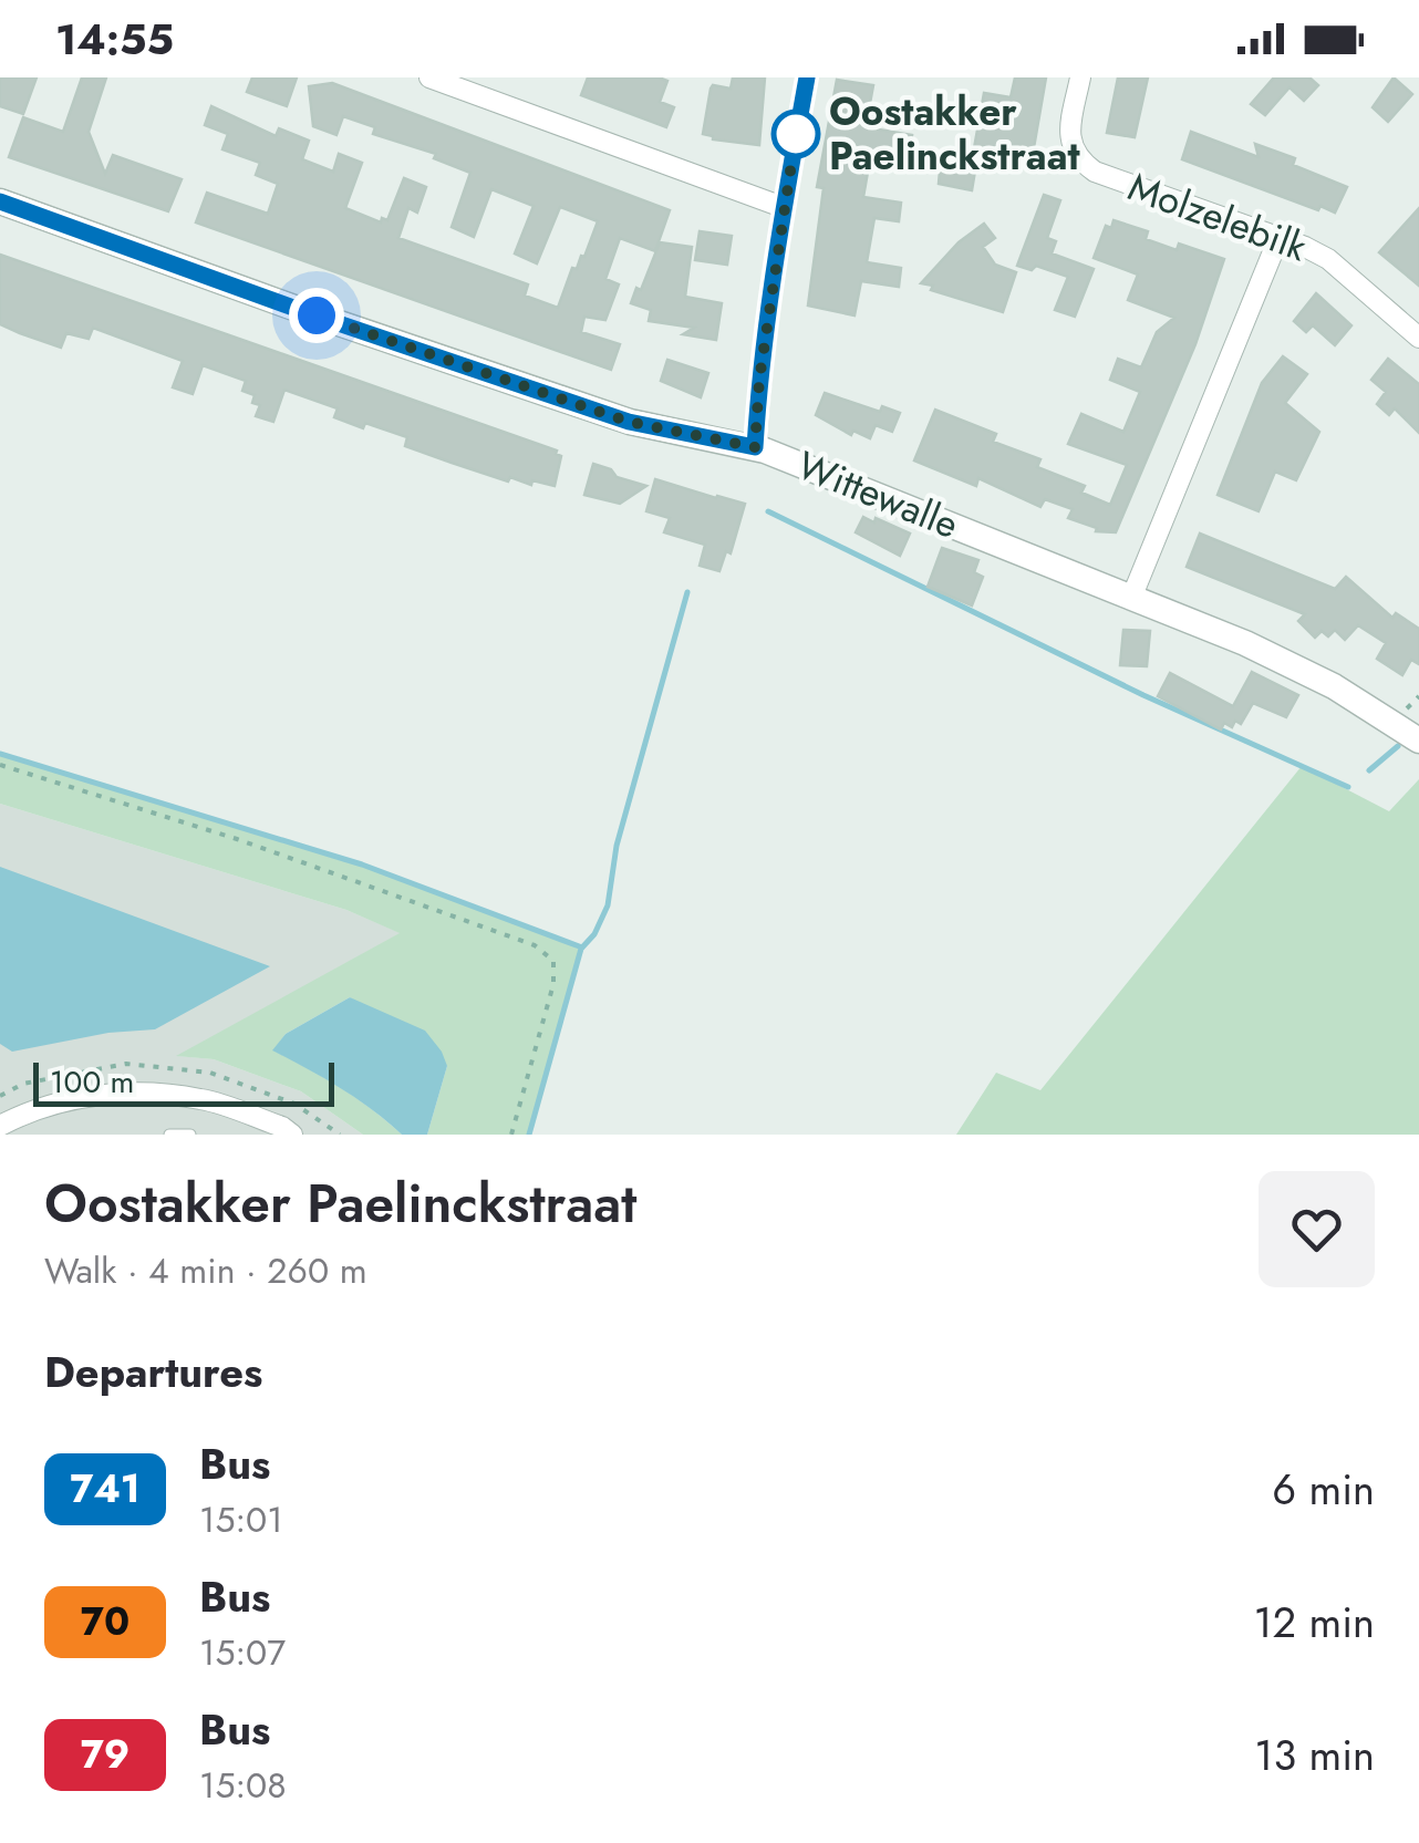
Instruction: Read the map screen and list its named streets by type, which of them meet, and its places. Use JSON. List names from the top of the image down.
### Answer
{
  "streets": {
    "street": ["Molzelebilk", "Wittewalle"]
  },
  "places": ["Oostakker Paelinckstraat"],
  "lines": ["bus line 741"],
  "scale_bar": "100 m",
  "page": {
    "status": "14:55",
    "scale": "100 m",
    "heading": [
      ["Oostakker Paelinckstraat", "Walk · 4 min · 260 m"],
      "Departures"
    ],
    "list": [
      {
        "mark": "741",
        "name": "Bus",
        "note": "15:01",
        "value": "6 min"
      },
      {
        "mark": "70",
        "name": "Bus",
        "note": "15:07",
        "value": "12 min"
      },
      {
        "mark": "79",
        "name": "Bus",
        "note": "15:08",
        "value": "13 min"
      }
    ]
  }
}
